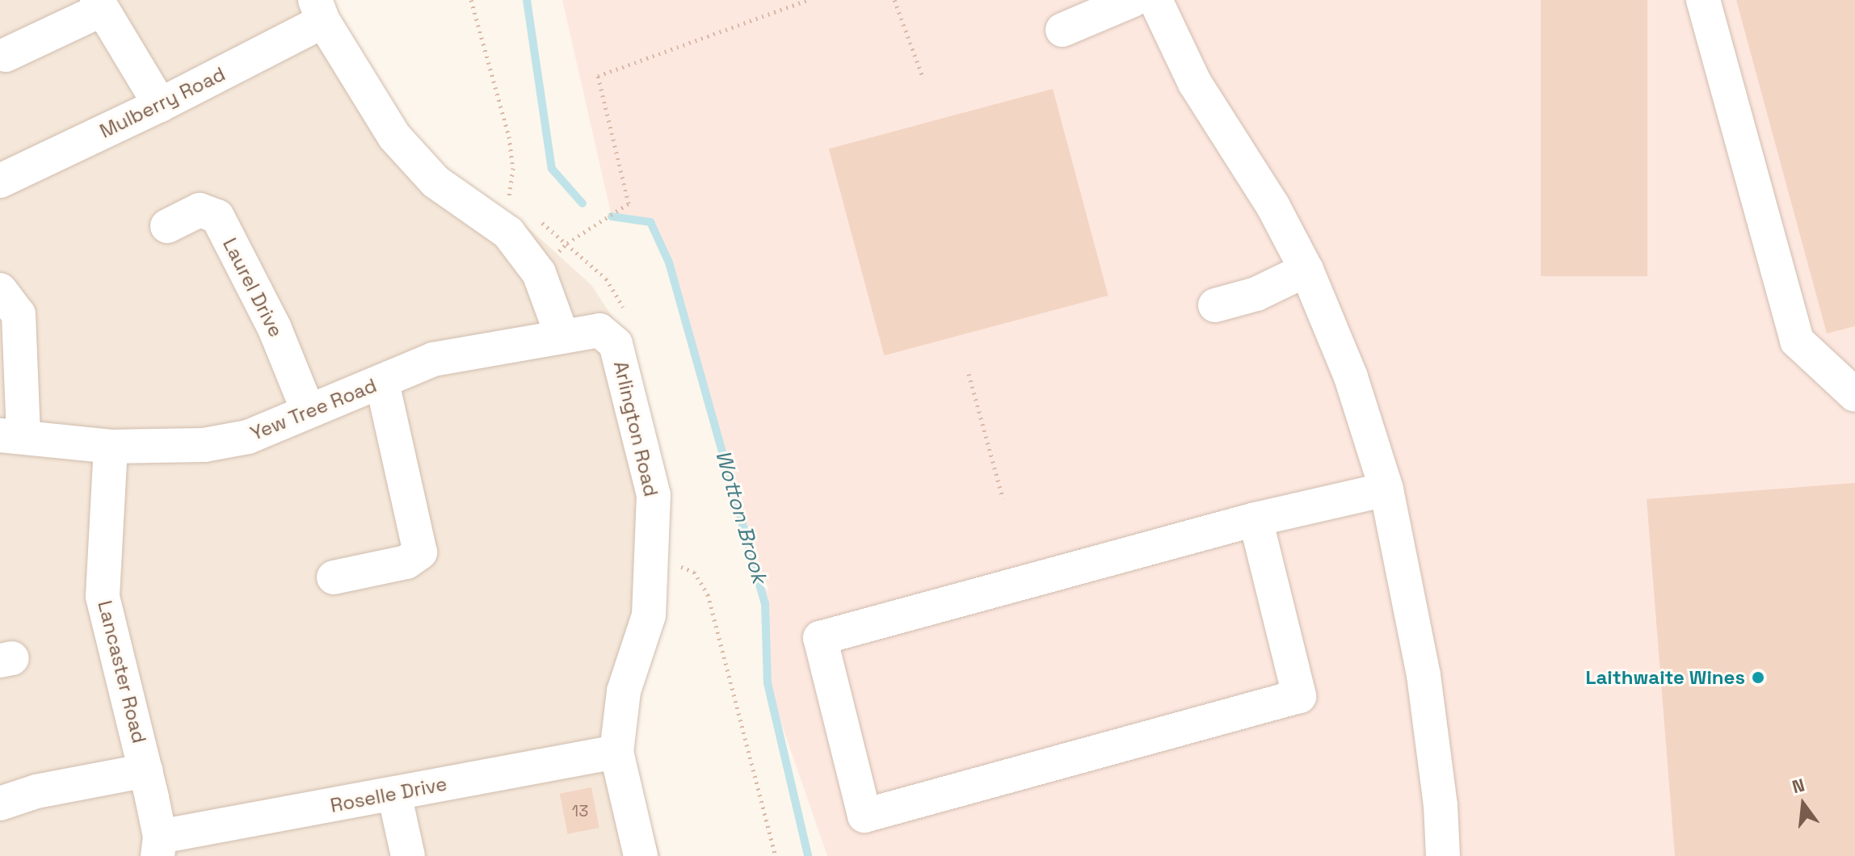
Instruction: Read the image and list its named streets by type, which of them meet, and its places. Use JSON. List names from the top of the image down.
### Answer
{
  "streets": {
    "street": [
      "Mulberry Road",
      "Laurel Drive",
      "Yew Tree Road",
      "Arlington Road",
      "Lancaster Road",
      "Roselle Drive"
    ]
  },
  "crossings": [
    ["Laurel Drive", "Yew Tree Road"],
    ["Yew Tree Road", "Arlington Road"],
    ["Yew Tree Road", "Lancaster Road"],
    ["Arlington Road", "Roselle Drive"],
    ["Lancaster Road", "Roselle Drive"]
  ],
  "water": ["Wotton Brook"],
  "places": ["Laithwaite Wines"],
  "house_numbers": ["13"],
  "north": "top"
}
